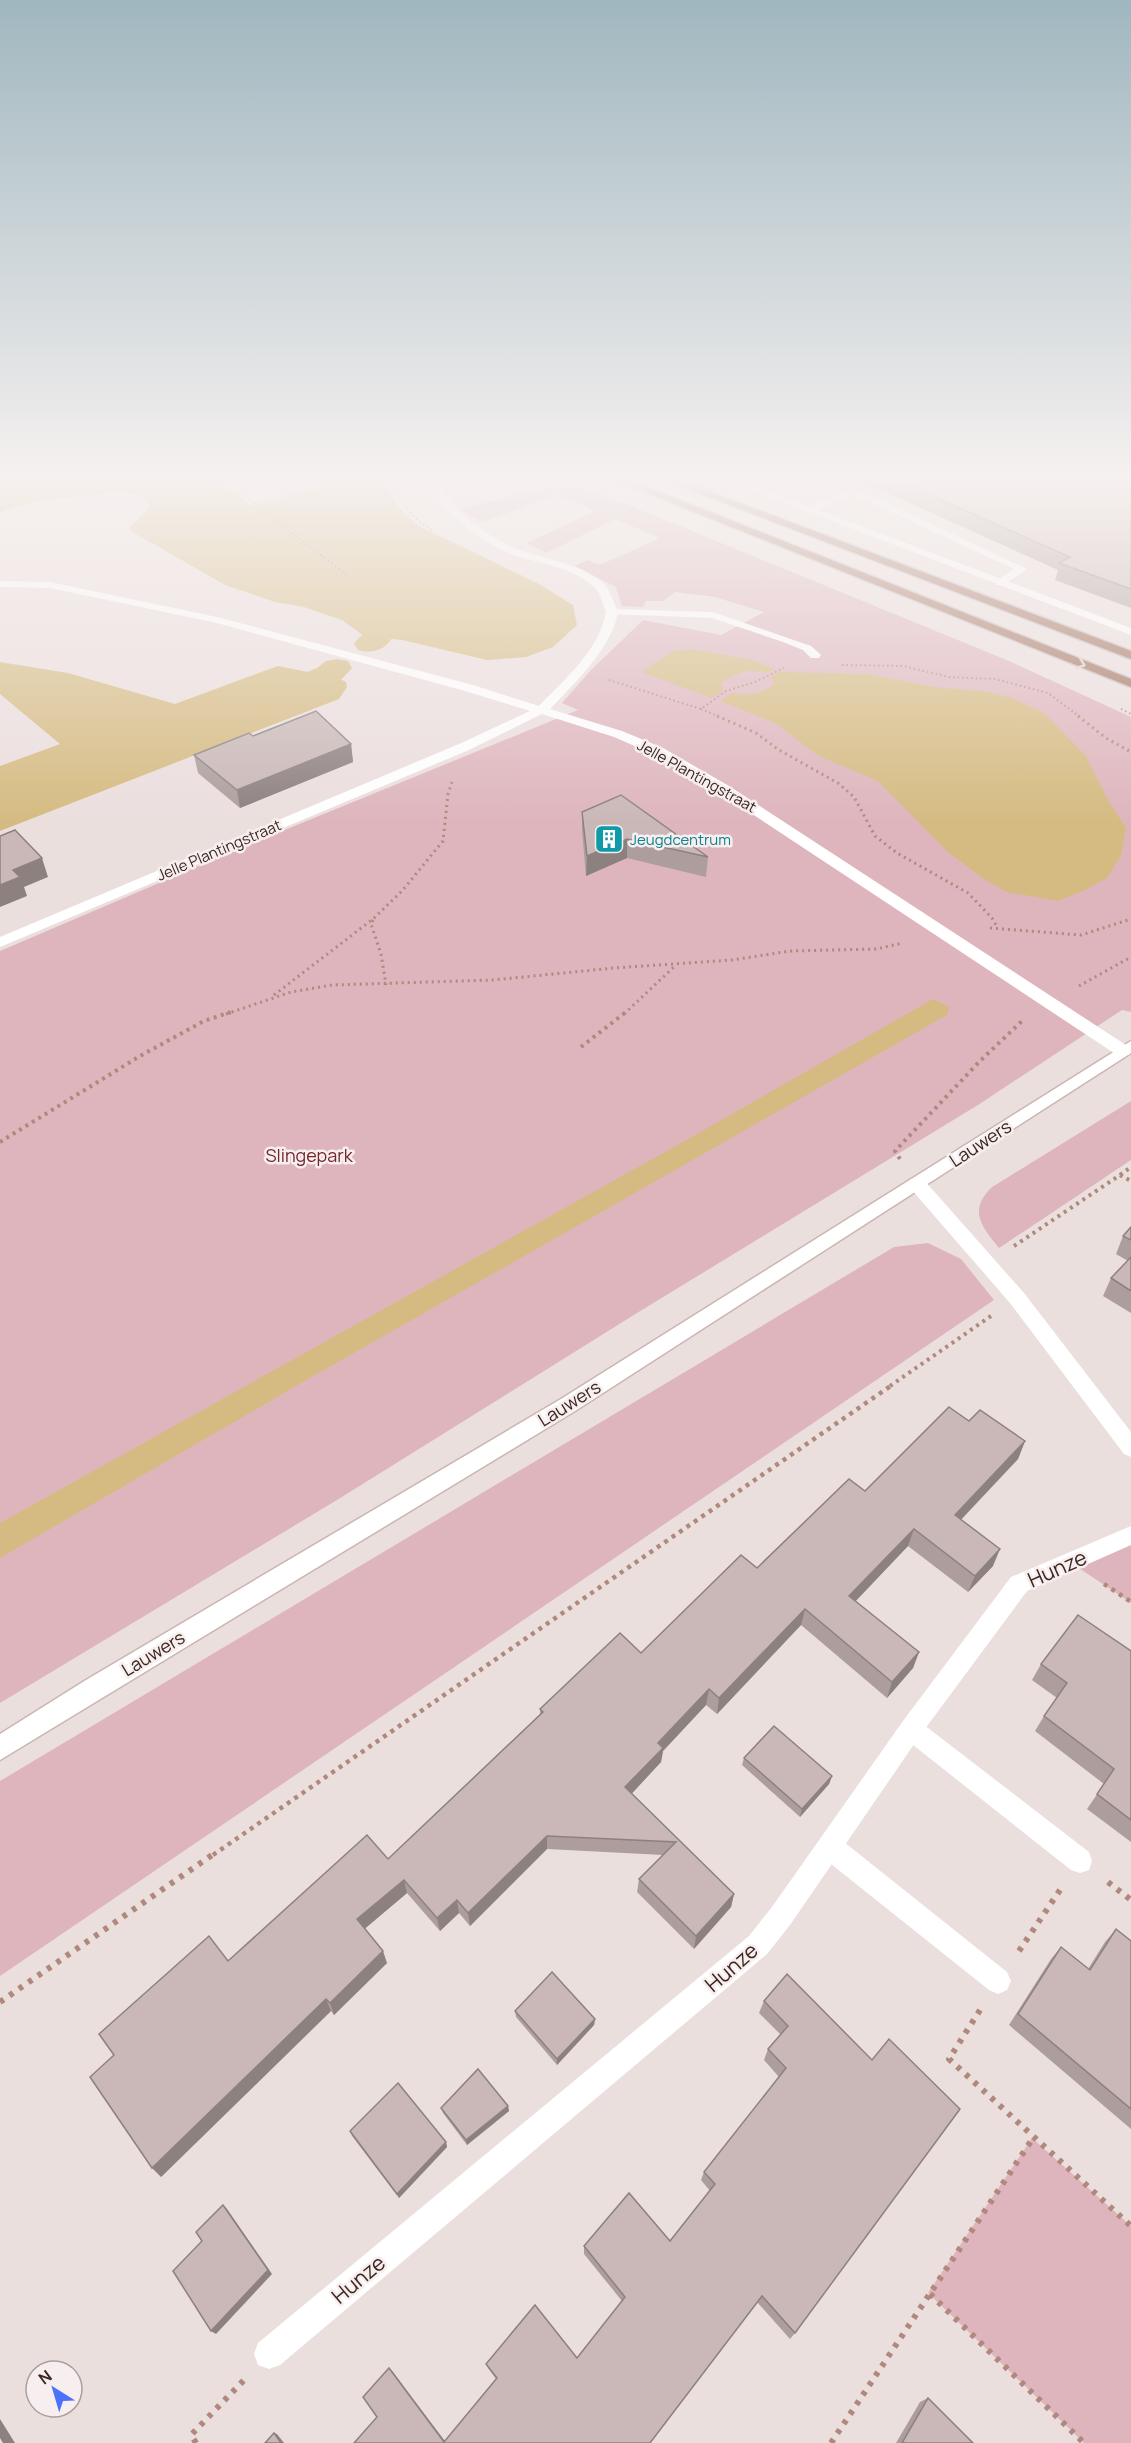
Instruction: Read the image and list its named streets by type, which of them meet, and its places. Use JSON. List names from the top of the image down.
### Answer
{
  "streets": {
    "street": ["Jelle Plantingstraat", "Lauwers", "Hunze"]
  },
  "crossings": [
    ["Jelle Plantingstraat", "Lauwers"]
  ],
  "parks": ["Slingepark"],
  "places": {
    "building": ["Jeugdcentrum"]
  },
  "north": "top left"
}
